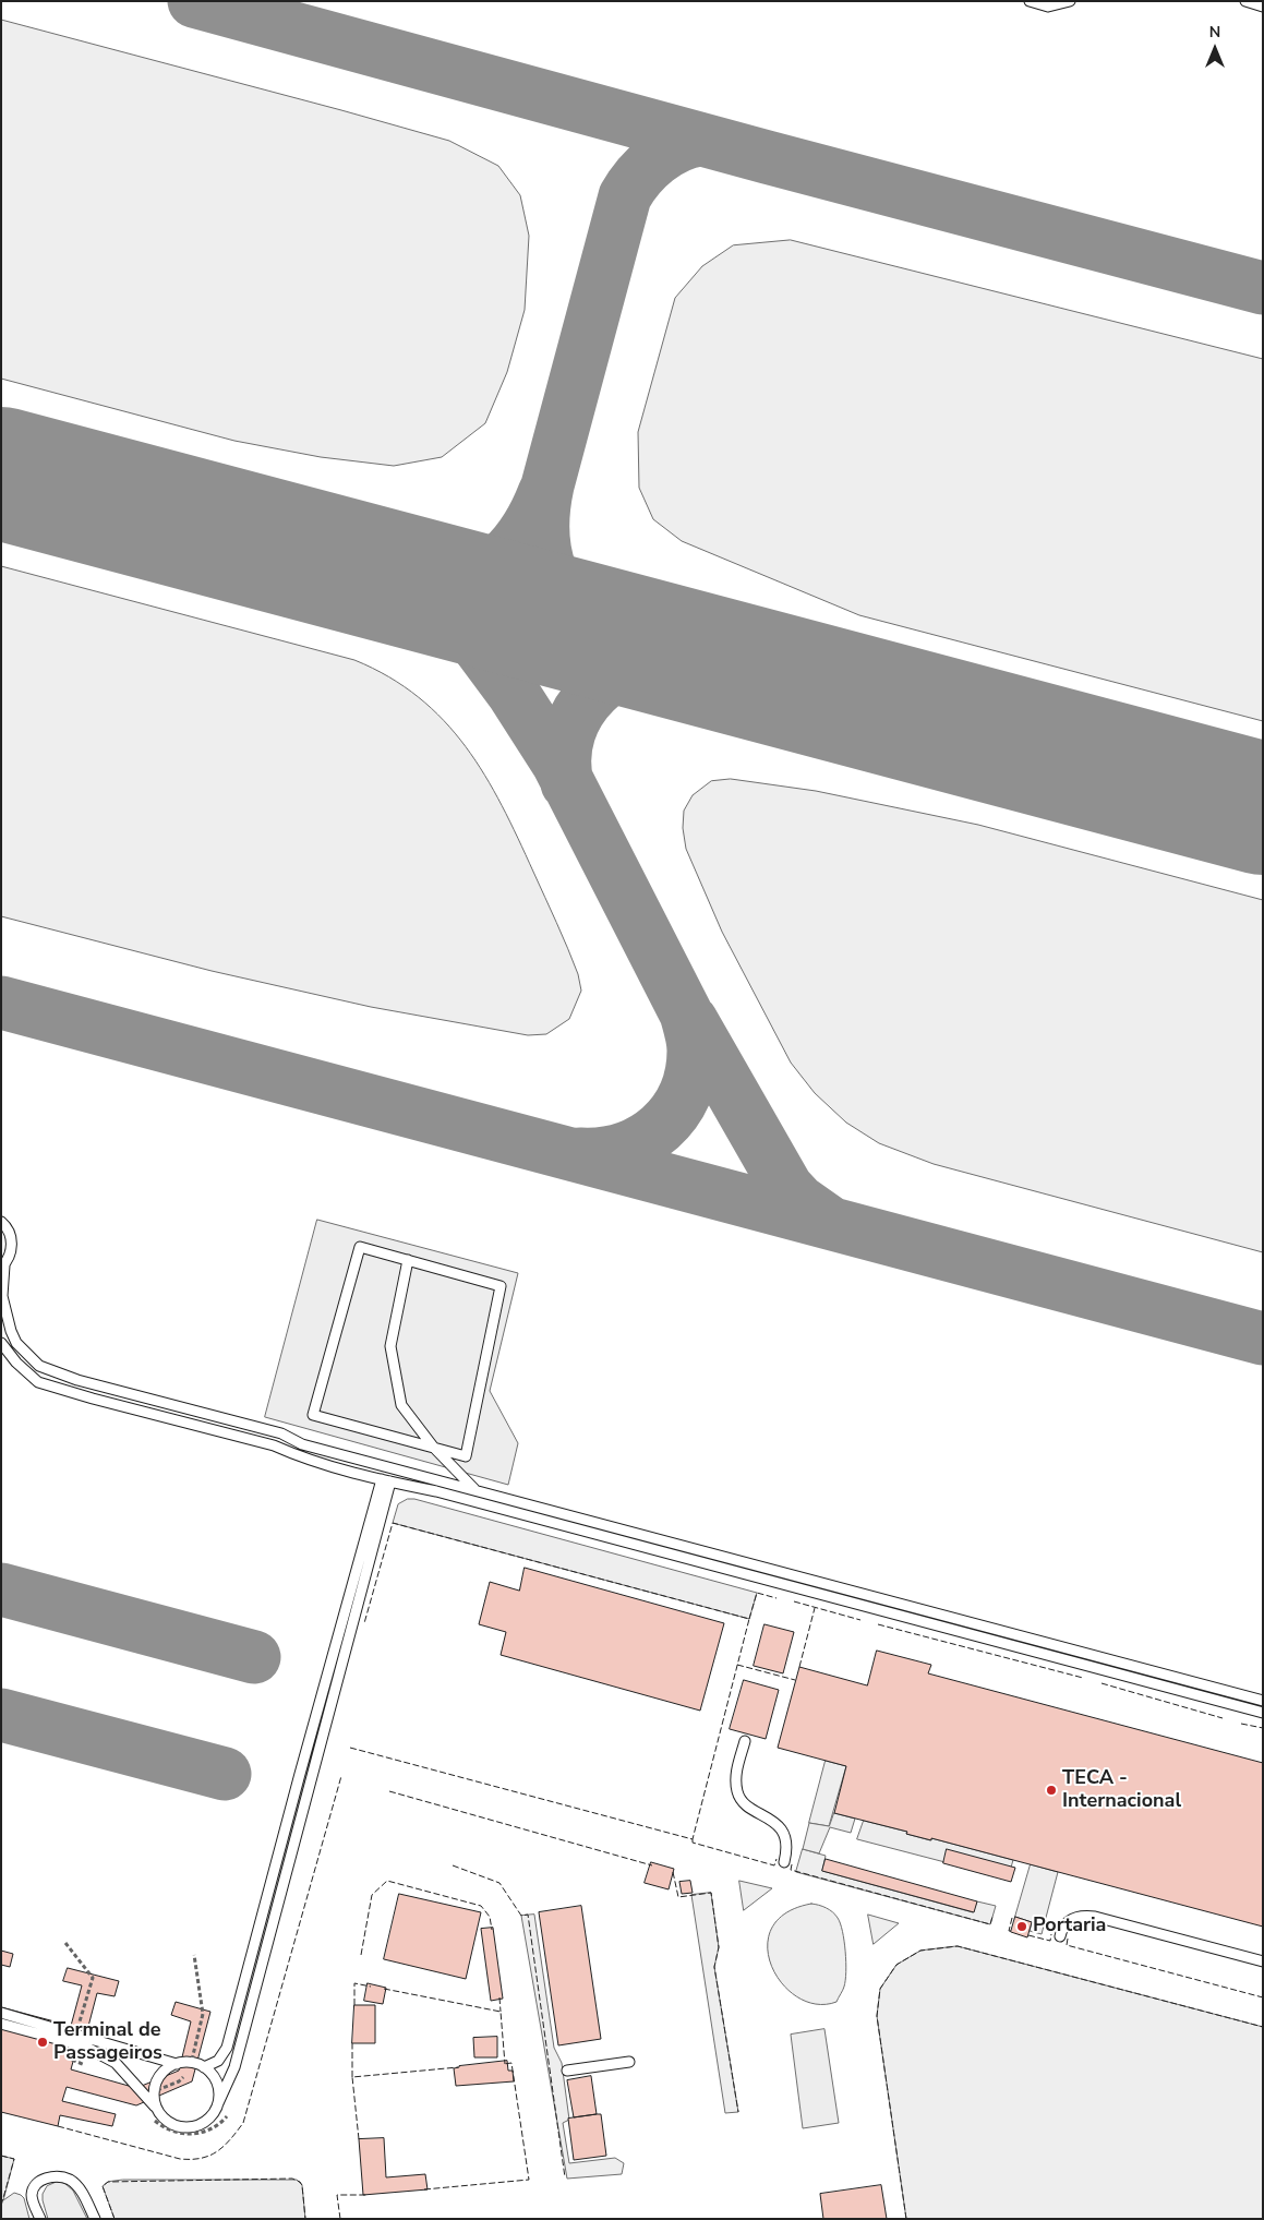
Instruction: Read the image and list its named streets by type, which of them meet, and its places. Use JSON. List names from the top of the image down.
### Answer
{
  "places": ["TECA - Internacional", "Portaria", "Terminal de Passageiros"],
  "north": "top"
}
